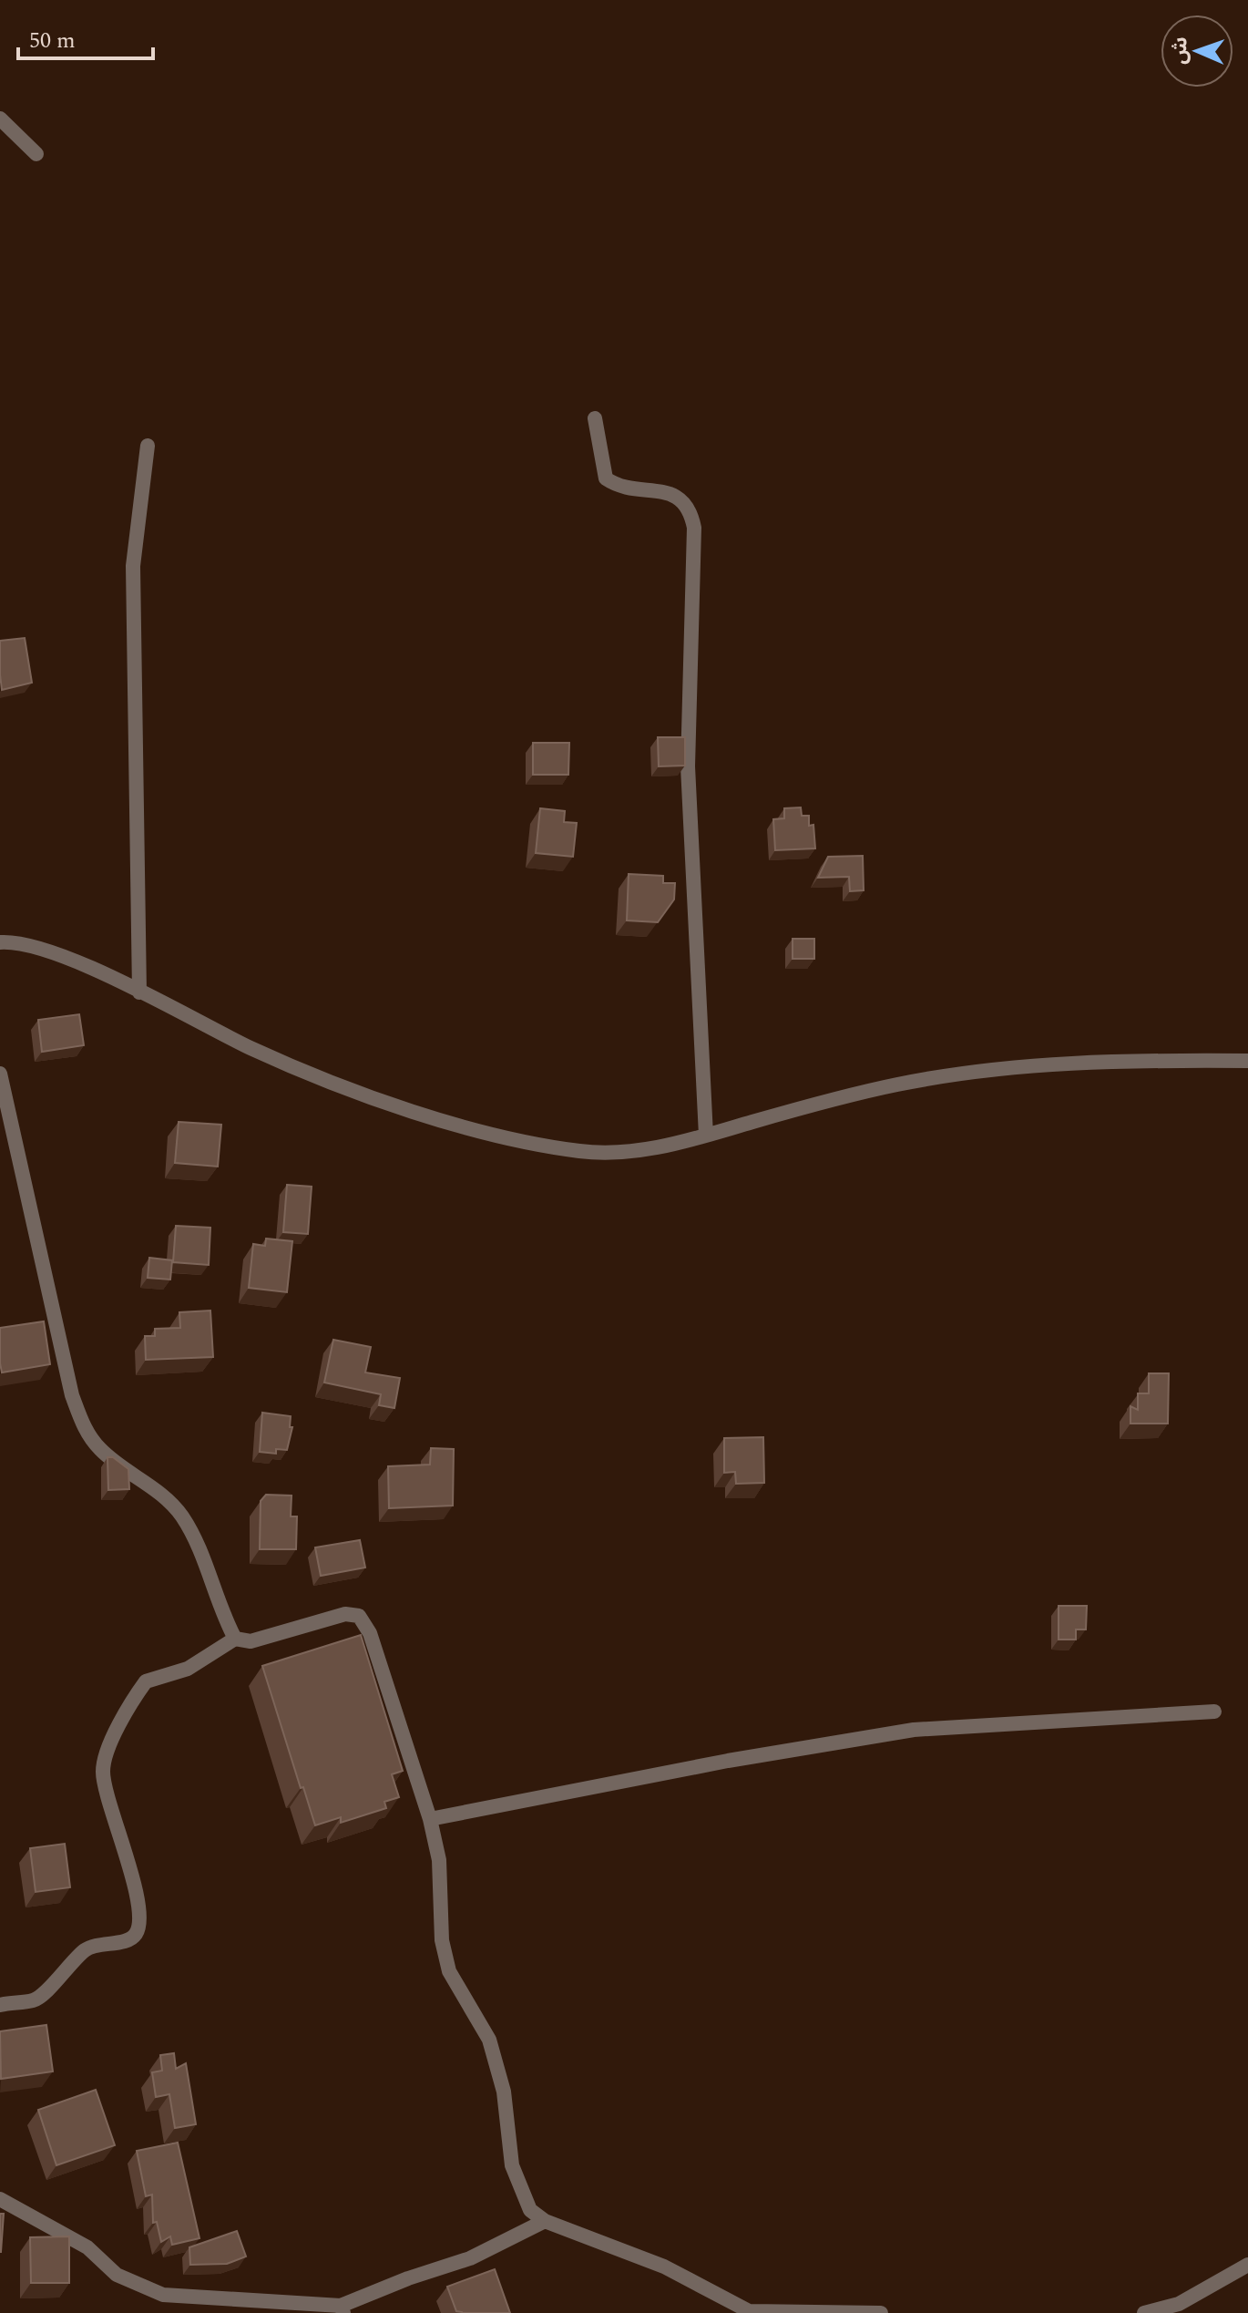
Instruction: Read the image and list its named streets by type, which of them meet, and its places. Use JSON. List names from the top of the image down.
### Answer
{
  "scale_bar": "50 m",
  "north": "left"
}
